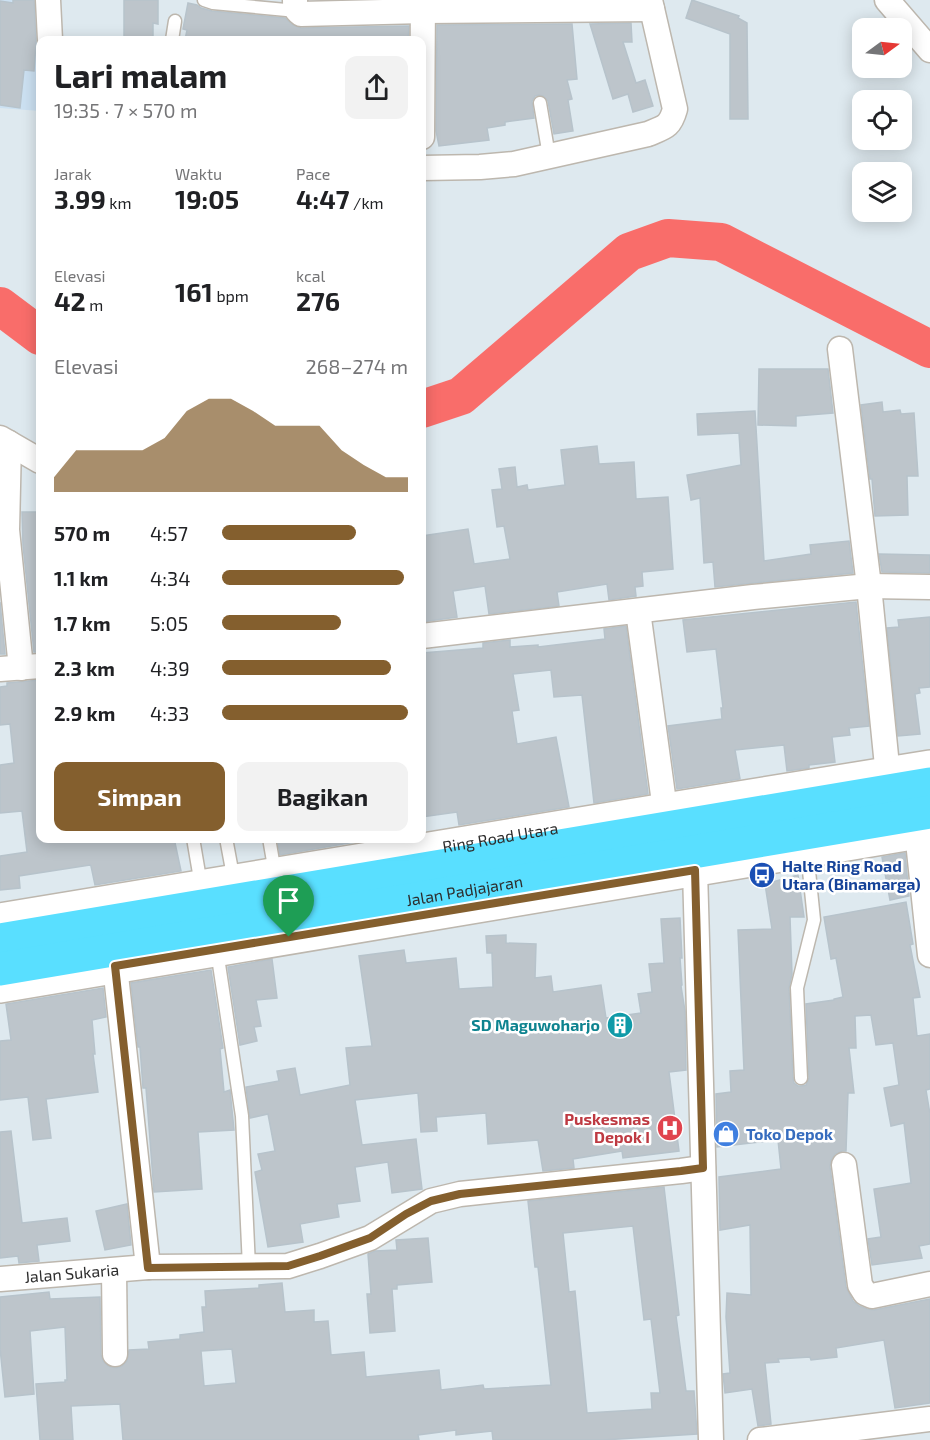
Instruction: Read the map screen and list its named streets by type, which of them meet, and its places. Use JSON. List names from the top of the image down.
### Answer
{
  "streets": {
    "highway": ["Jalan Padjajaran"],
    "street": ["Ring Road Utara", "Jalan Sukaria"]
  },
  "crossings": [
    ["Ring Road Utara", "Jalan Padjajaran"]
  ],
  "places": {
    "bus stop": ["Halte Ring Road Utara (Binamarga)"],
    "building": ["SD Maguwoharjo"],
    "hospital": ["Puskesmas Depok I"],
    "shop": ["Toko Depok"]
  },
  "north": "right",
  "page": {
    "heading": ["Lari malam", "19:35 · 7 × 570 m"],
    "stats": [
      ["Jarak", "3.99 km"],
      ["Waktu", "19:05"],
      ["Pace", "4:47 /km"],
      ["Elevasi", "42 m"],
      ["161 bpm"],
      ["kcal", "276"]
    ],
    "chart": ["Elevasi", "268–274 m"],
    "list": [
      {
        "name": "570 m",
        "note": "4:57"
      },
      {
        "name": "1.1 km",
        "note": "4:34"
      },
      {
        "name": "1.7 km",
        "note": "5:05"
      },
      {
        "name": "2.3 km",
        "note": "4:39"
      },
      {
        "name": "2.9 km",
        "note": "4:33"
      }
    ],
    "buttons": ["Simpan", "Bagikan"]
  }
}
